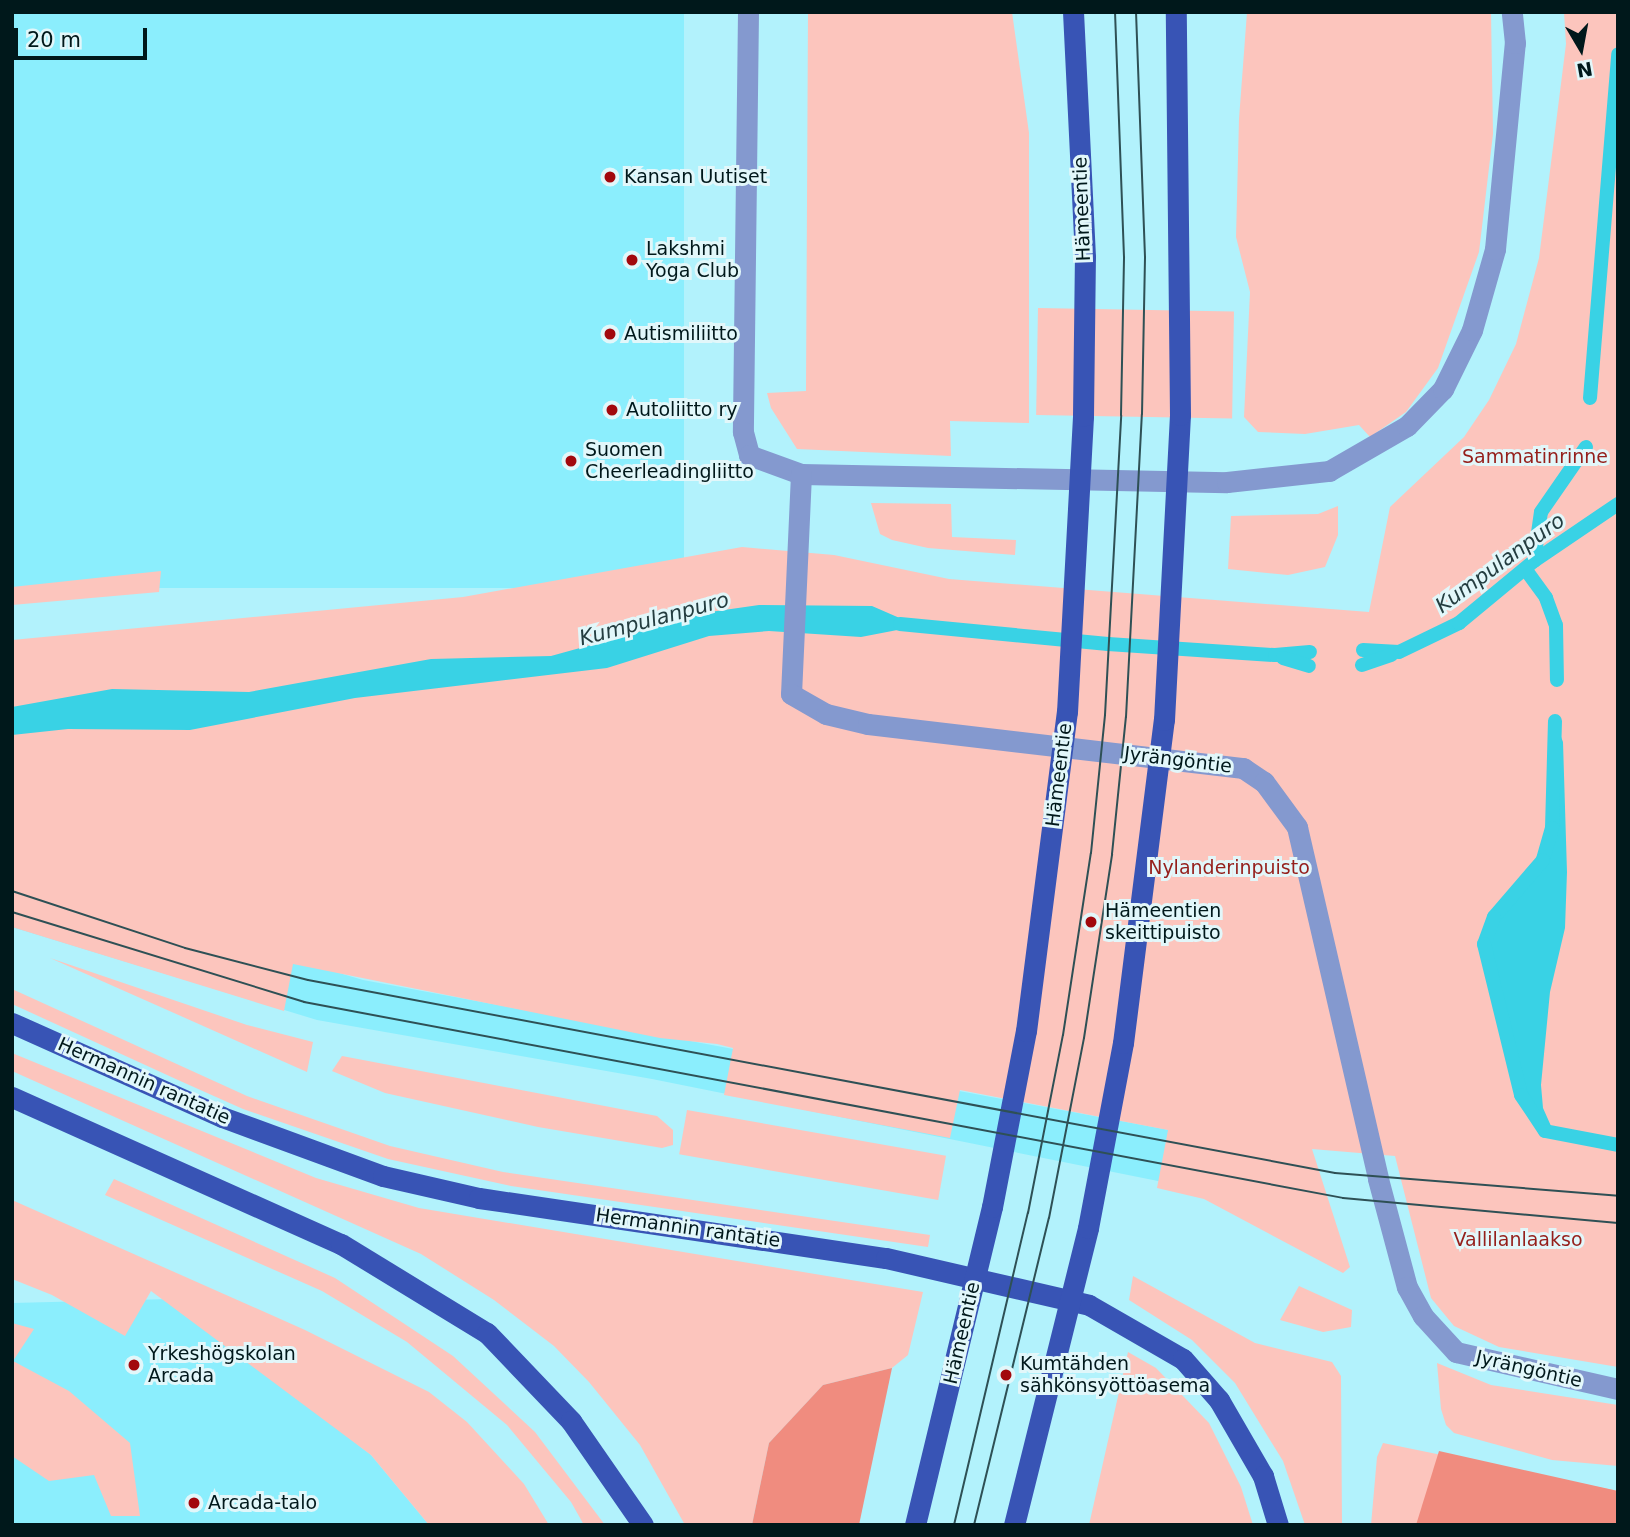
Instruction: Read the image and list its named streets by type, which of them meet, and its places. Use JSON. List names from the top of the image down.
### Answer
{
  "streets": {
    "main road": ["Hämeentie", "Hermannin rantatie"],
    "street": ["Jyrängöntie"]
  },
  "water": ["Kumpulanpuro"],
  "parks": ["Sammatinrinne", "Nylanderinpuisto", "Vallilanlaakso"],
  "places": [
    "Kansan Uutiset",
    "Lakshmi Yoga Club",
    "Autismiliitto",
    "Autoliitto ry",
    "Suomen Cheerleadingliitto",
    "Hämeentien skeittipuisto",
    "Yrkeshögskolan Arcada",
    "Kumtähden sähkönsyöttöasema",
    "Arcada-talo"
  ],
  "scale_bar": "20 m",
  "north": "bottom"
}
